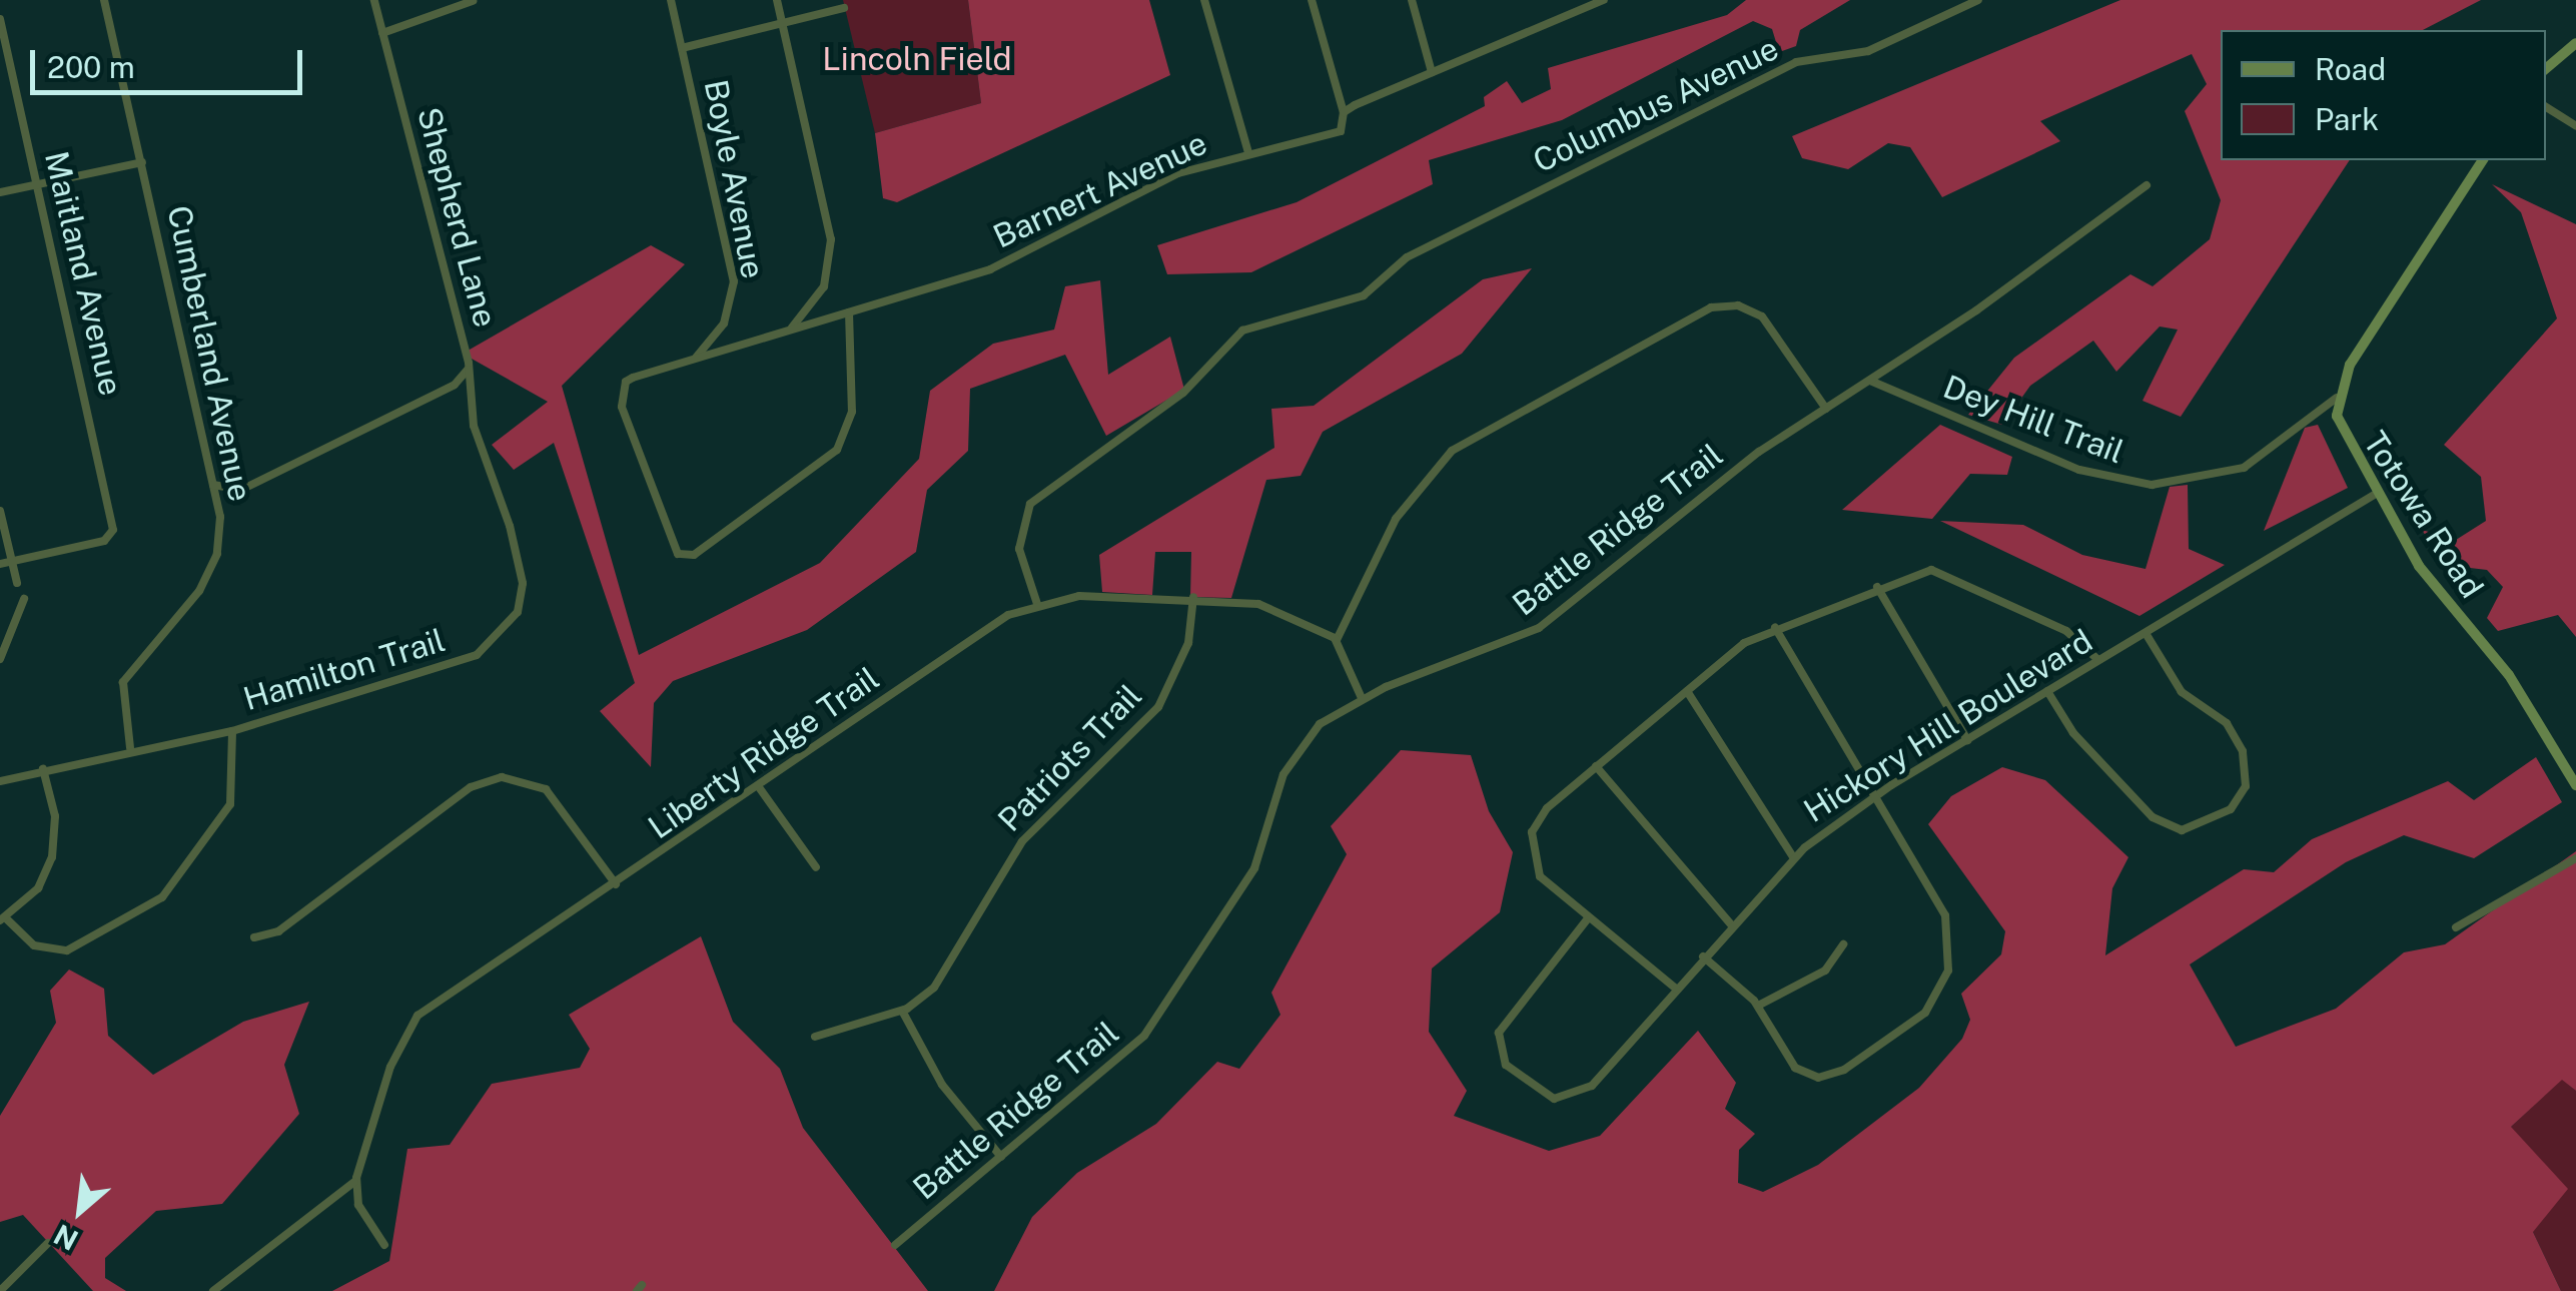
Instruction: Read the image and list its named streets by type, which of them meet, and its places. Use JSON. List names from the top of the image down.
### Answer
{
  "streets": {
    "main road": ["Totowa Road"],
    "street": [
      "Columbus Avenue",
      "Boyle Avenue",
      "Barnert Avenue",
      "Shepherd Lane",
      "Maitland Avenue",
      "Cumberland Avenue",
      "Dey Hill Trail",
      "Battle Ridge Trail",
      "Hamilton Trail",
      "Hickory Hill Boulevard",
      "Liberty Ridge Trail",
      "Patriots Trail"
    ]
  },
  "crossings": [
    ["Columbus Avenue", "Liberty Ridge Trail"],
    ["Boyle Avenue", "Barnert Avenue"],
    ["Shepherd Lane", "Hamilton Trail"],
    ["Cumberland Avenue", "Hamilton Trail"],
    ["Dey Hill Trail", "Totowa Road"],
    ["Dey Hill Trail", "Battle Ridge Trail"],
    ["Totowa Road", "Hickory Hill Boulevard"],
    ["Liberty Ridge Trail", "Patriots Trail"]
  ],
  "parks": ["Lincoln Field"],
  "legend": ["Road", "Park"],
  "scale_bar": "200 m",
  "north": "bottom left"
}
